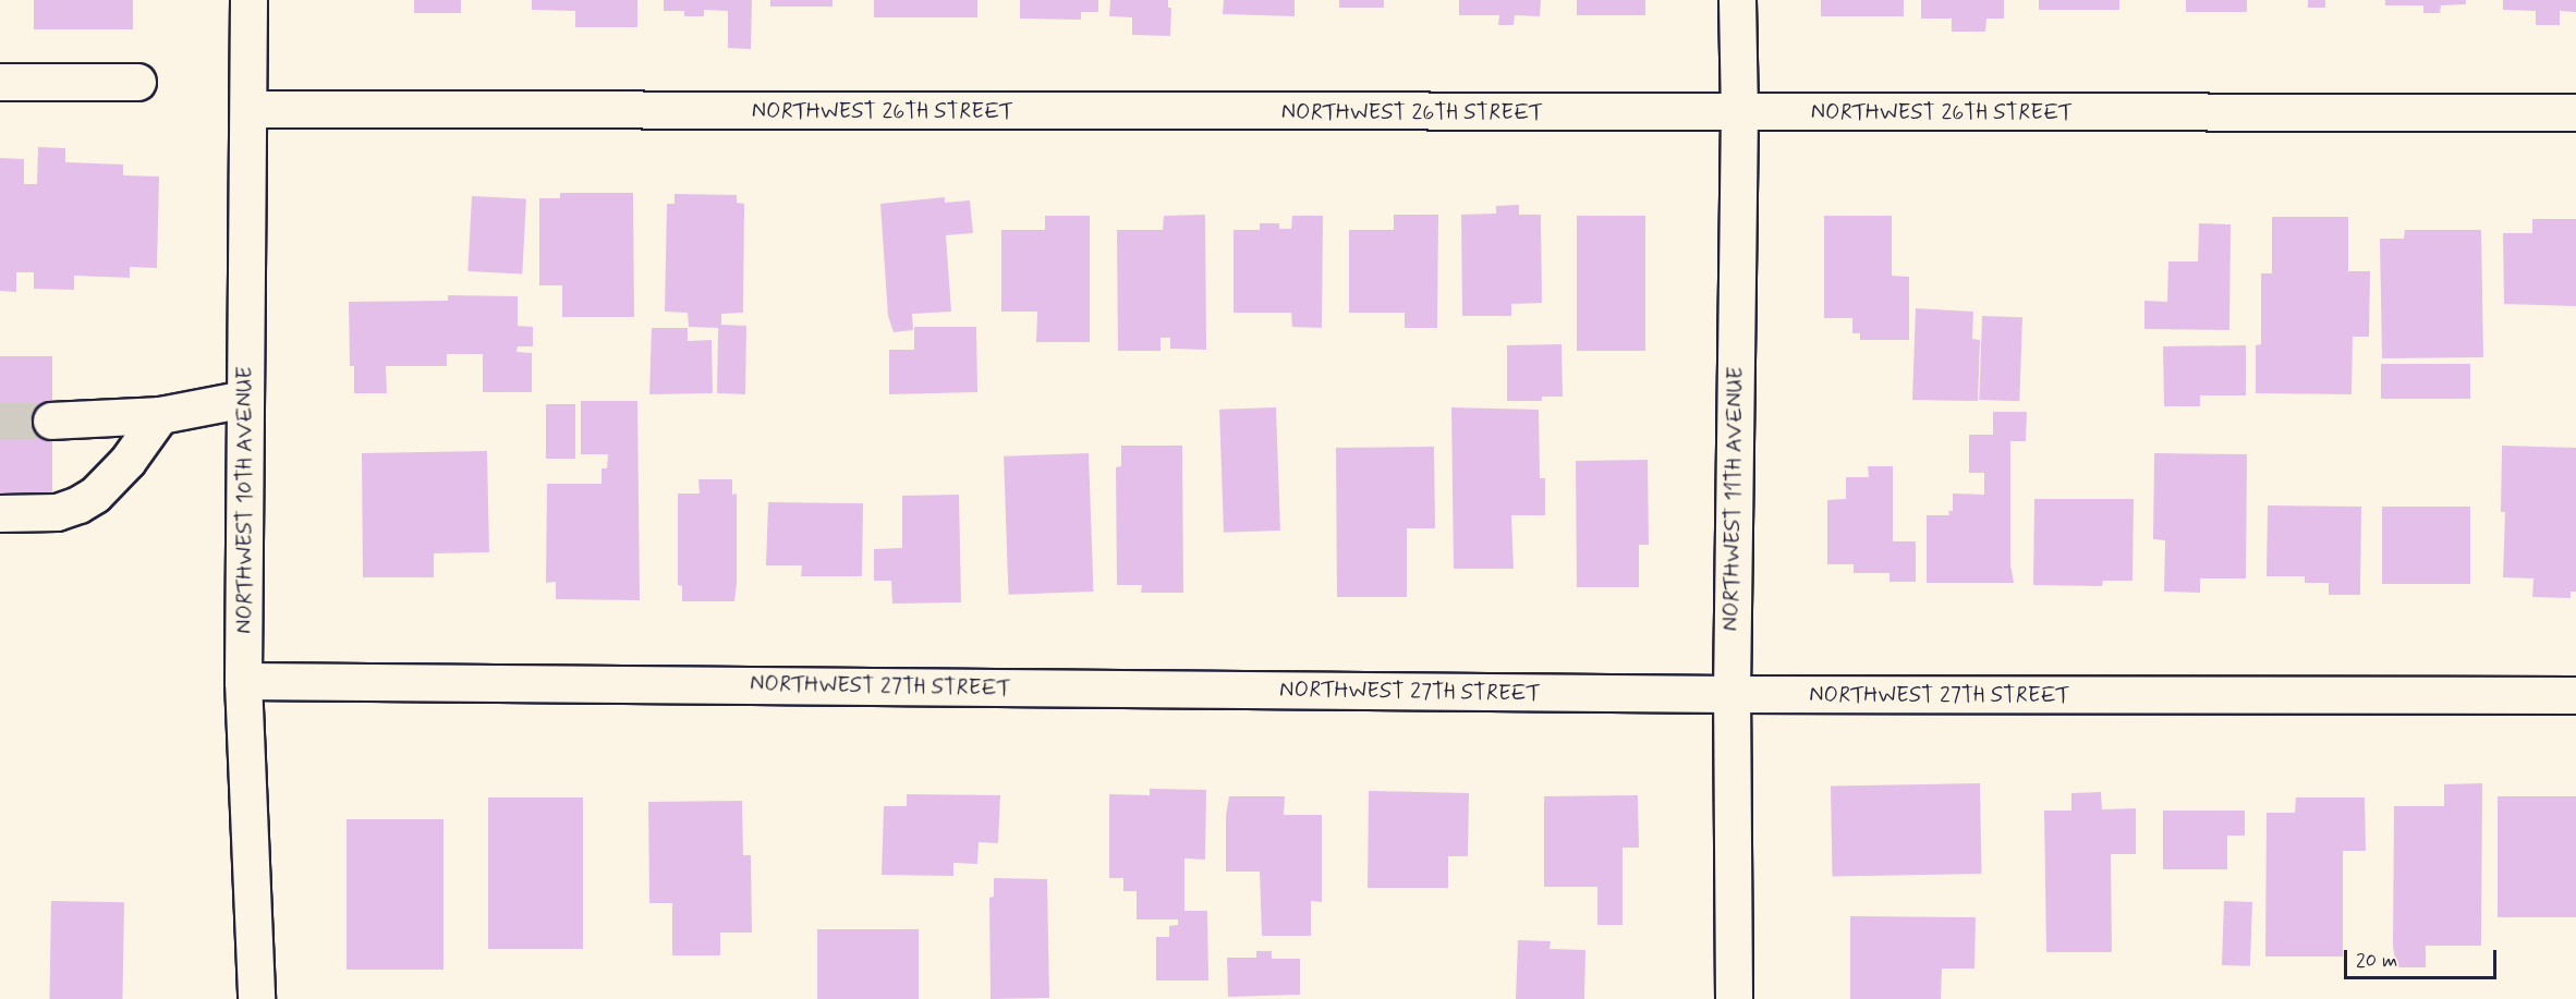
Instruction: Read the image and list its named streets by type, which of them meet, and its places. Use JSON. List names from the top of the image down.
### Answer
{
  "streets": {
    "street": [
      "NORTHWEST 26TH STREET",
      "NORTHWEST 11TH AVENUE",
      "NORTHWEST 10TH AVENUE",
      "NORTHWEST 27TH STREET"
    ]
  },
  "crossings": [
    ["NORTHWEST 26TH STREET", "NORTHWEST 11TH AVENUE"],
    ["NORTHWEST 26TH STREET", "NORTHWEST 10TH AVENUE"],
    ["NORTHWEST 11TH AVENUE", "NORTHWEST 27TH STREET"],
    ["NORTHWEST 10TH AVENUE", "NORTHWEST 27TH STREET"]
  ],
  "scale_bar": "20 m"
}
